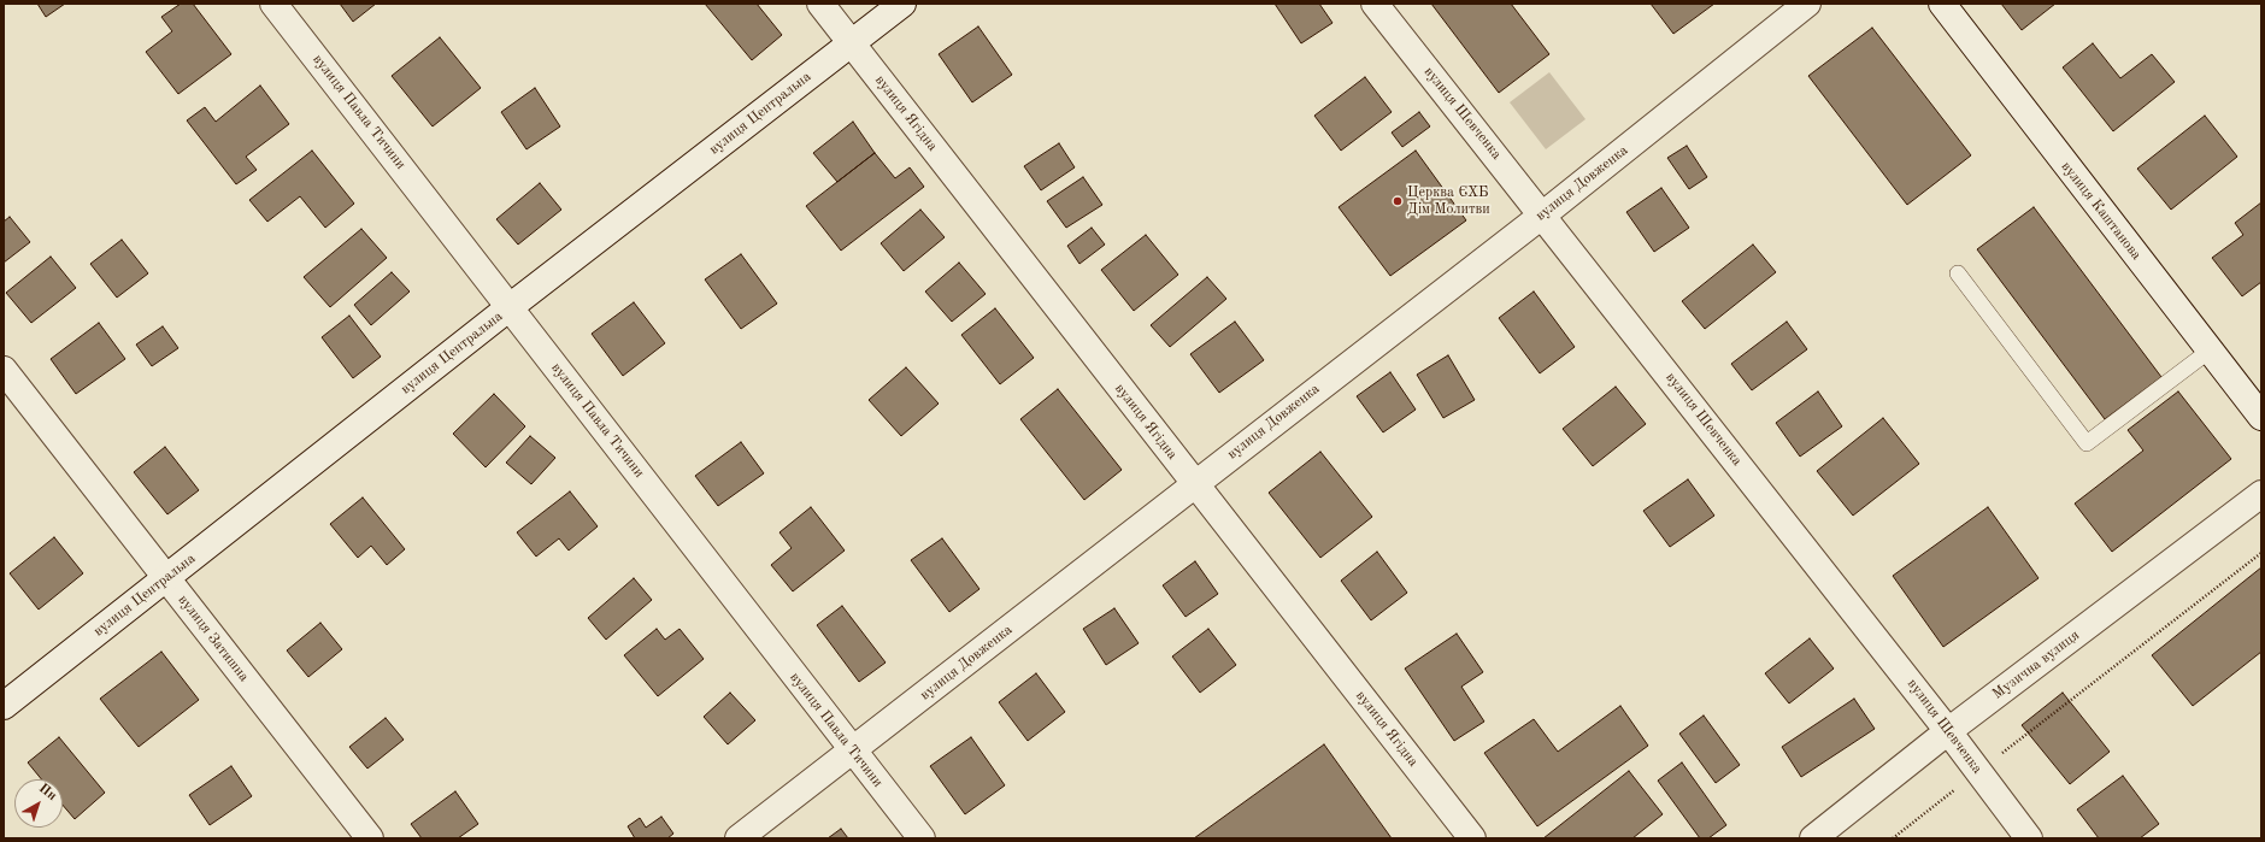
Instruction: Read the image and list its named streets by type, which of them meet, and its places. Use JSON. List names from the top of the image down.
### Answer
{
  "streets": {
    "street": [
      "вулиця Павла Тичини",
      "вулиця Центральна",
      "вулиця Ягідна",
      "вулиця Шевченка",
      "вулиця Довженка",
      "вулиця Каштанова",
      "вулиця Затишна",
      "Музична вулиця"
    ]
  },
  "crossings": [
    ["вулиця Павла Тичини", "вулиця Центральна"],
    ["вулиця Павла Тичини", "вулиця Довженка"],
    ["вулиця Центральна", "вулиця Ягідна"],
    ["вулиця Центральна", "вулиця Затишна"],
    ["вулиця Ягідна", "вулиця Довженка"],
    ["вулиця Шевченка", "вулиця Довженка"],
    ["вулиця Шевченка", "Музична вулиця"]
  ],
  "places": ["Церква ЄХБ Дім Молитви"],
  "north": "top right"
}
